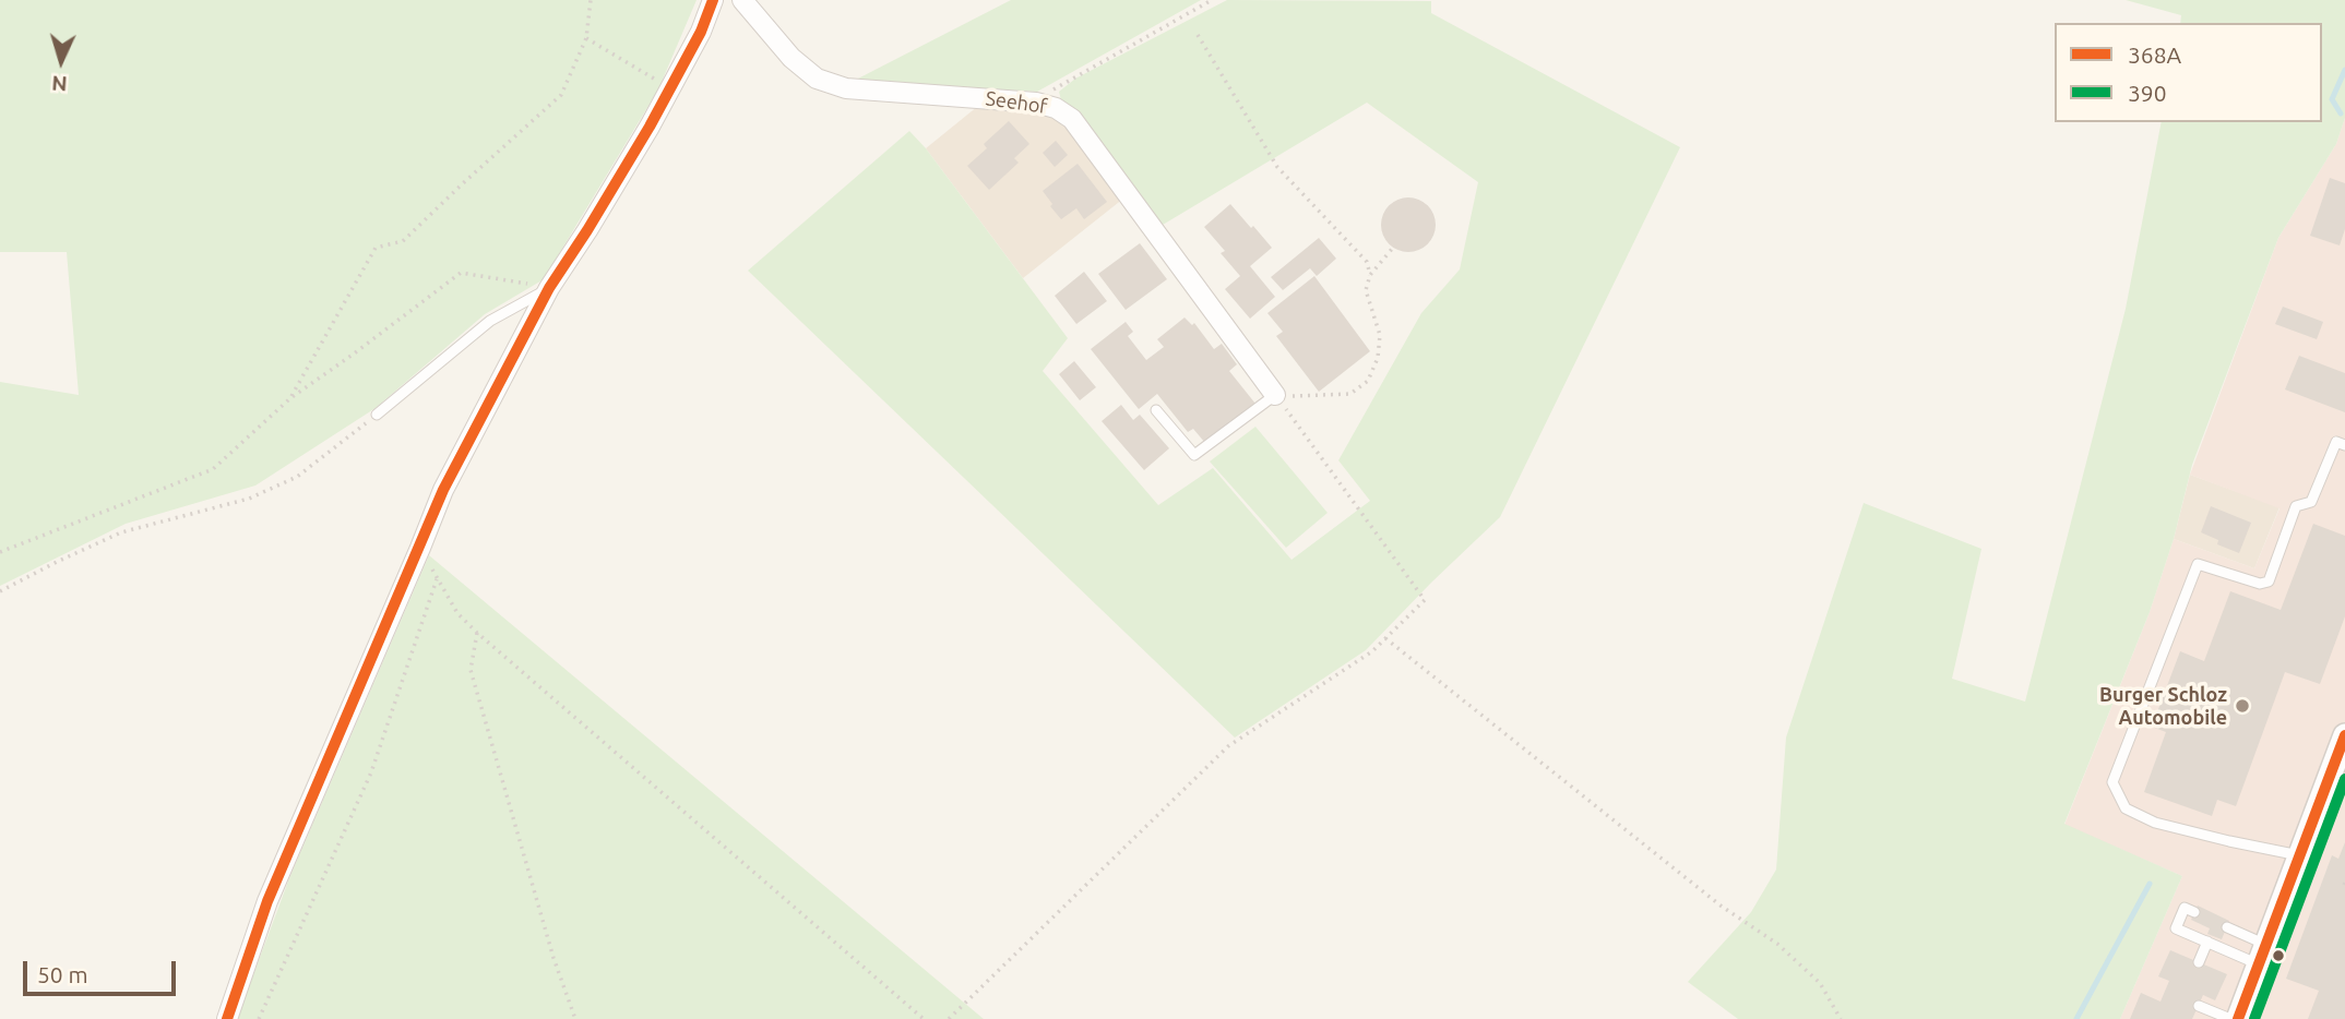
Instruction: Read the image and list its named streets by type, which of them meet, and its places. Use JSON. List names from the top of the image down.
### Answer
{
  "streets": {
    "street": ["Seehof"]
  },
  "places": ["Burger Schloz Automobile"],
  "lines": ["transit line 368A", "transit line 390"],
  "legend": ["368A", "390"],
  "scale_bar": "50 m",
  "north": "bottom"
}
